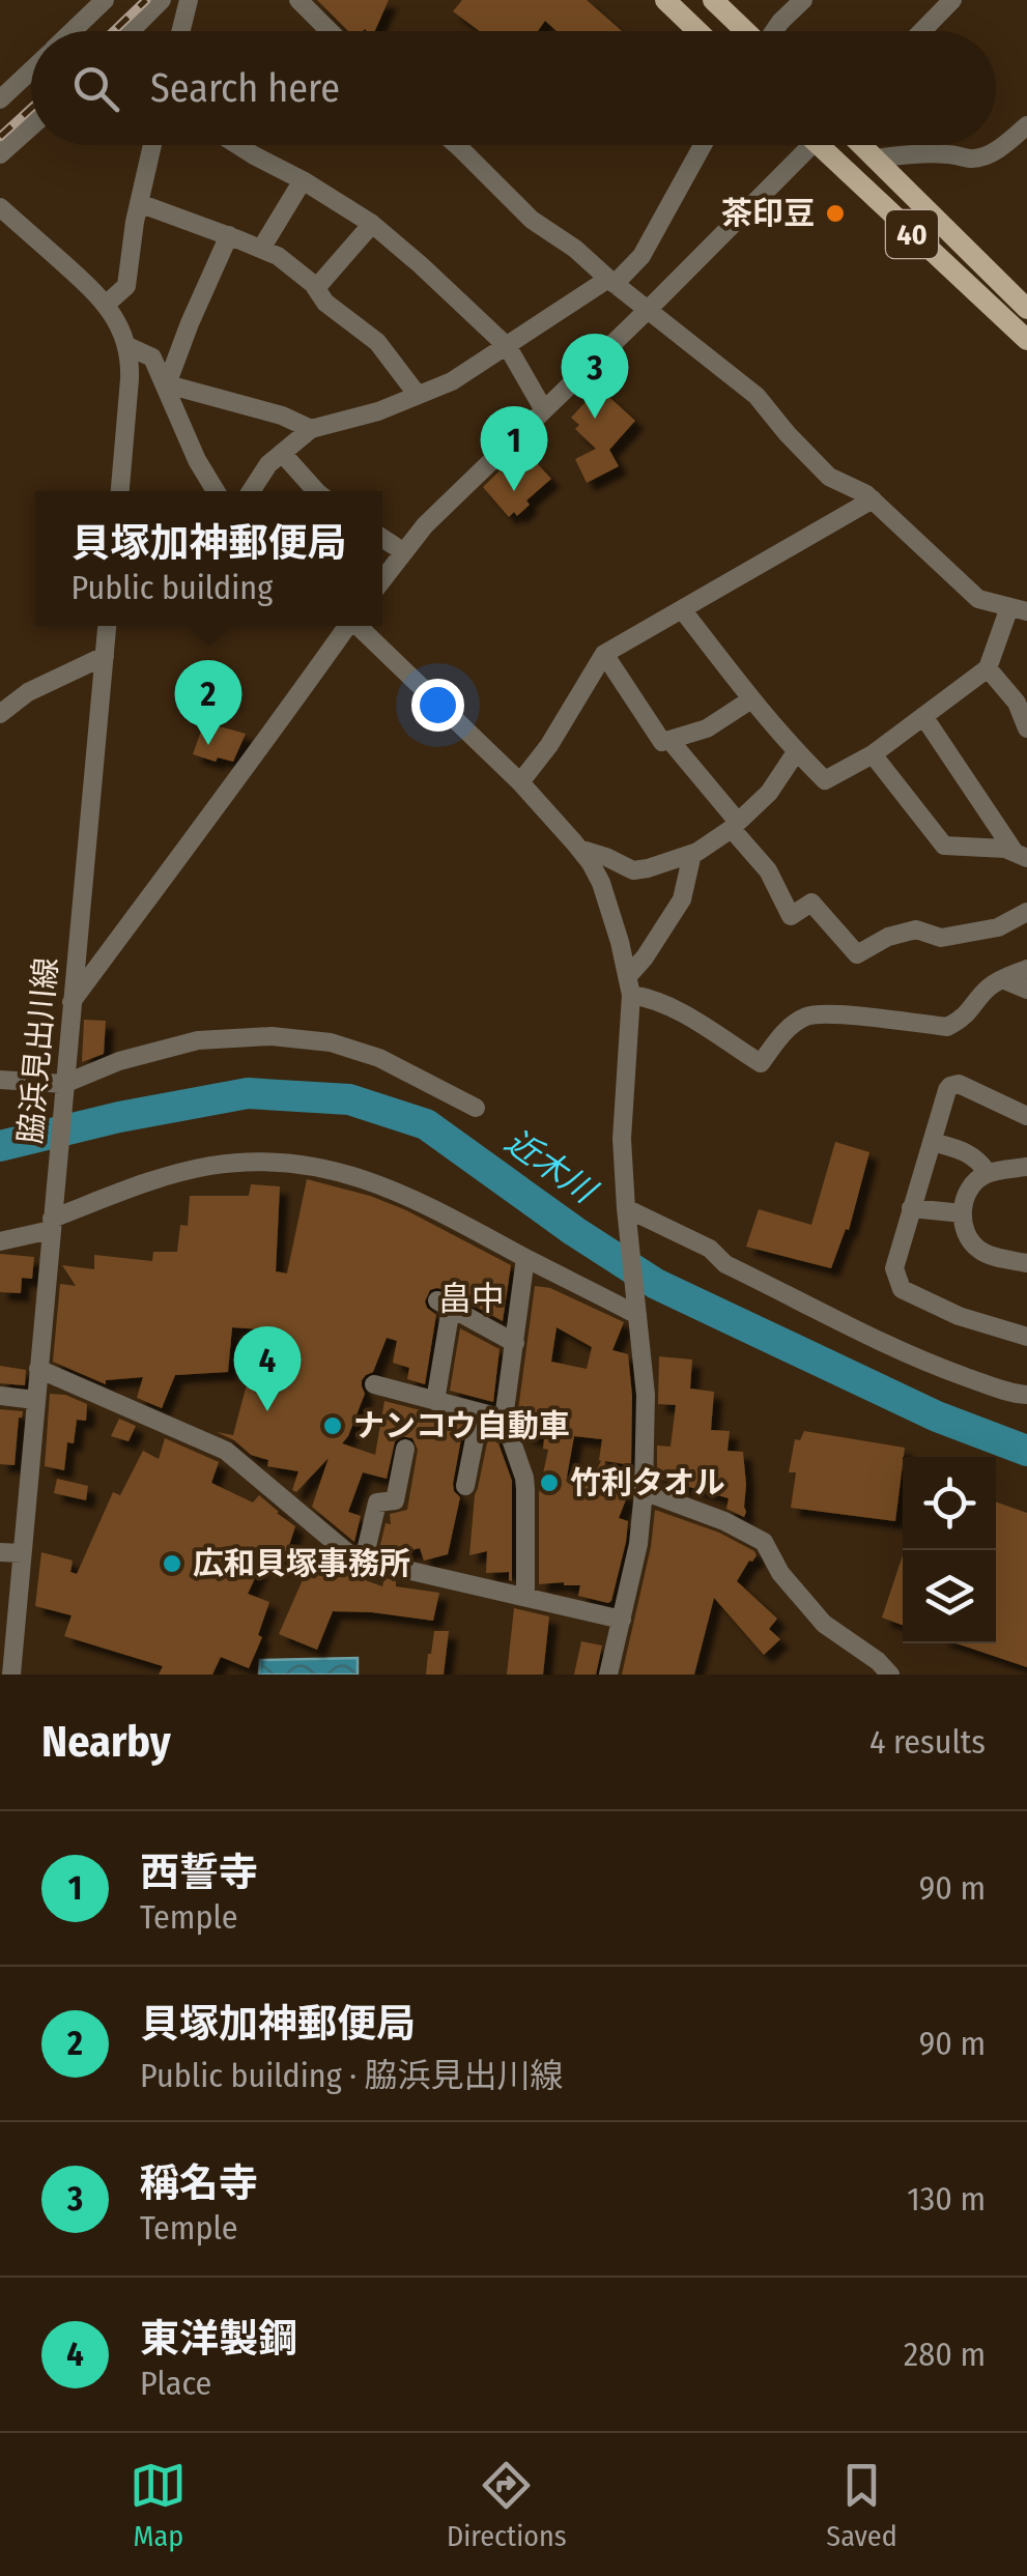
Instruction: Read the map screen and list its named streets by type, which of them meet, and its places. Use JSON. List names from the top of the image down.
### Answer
{
  "streets": {
    "main road": ["40"],
    "street": ["脇浜見出川線"]
  },
  "districts": ["畠中"],
  "water": ["近木川"],
  "places": [
    "茶印豆",
    "ナンコウ自動車",
    "竹利タオル",
    "広和貝塚事務所"
  ],
  "page": {
    "search": "Search here",
    "pins": [
      "3",
      "1",
      "2",
      "4"
    ],
    "popup": ["貝塚加神郵便局", "Public building"],
    "heading": ["Nearby", "4 results"],
    "list": [
      {
        "mark": "1",
        "name": "西誓寺",
        "note": "Temple",
        "value": "90 m"
      },
      {
        "mark": "2",
        "name": "貝塚加神郵便局",
        "note": "Public building · 脇浜見出川線",
        "value": "90 m"
      },
      {
        "mark": "3",
        "name": "稱名寺",
        "note": "Temple",
        "value": "130 m"
      },
      {
        "mark": "4",
        "name": "東洋製鋼",
        "note": "Place",
        "value": "280 m"
      }
    ],
    "nav": ["Map", "Directions", "Saved"]
  }
}
